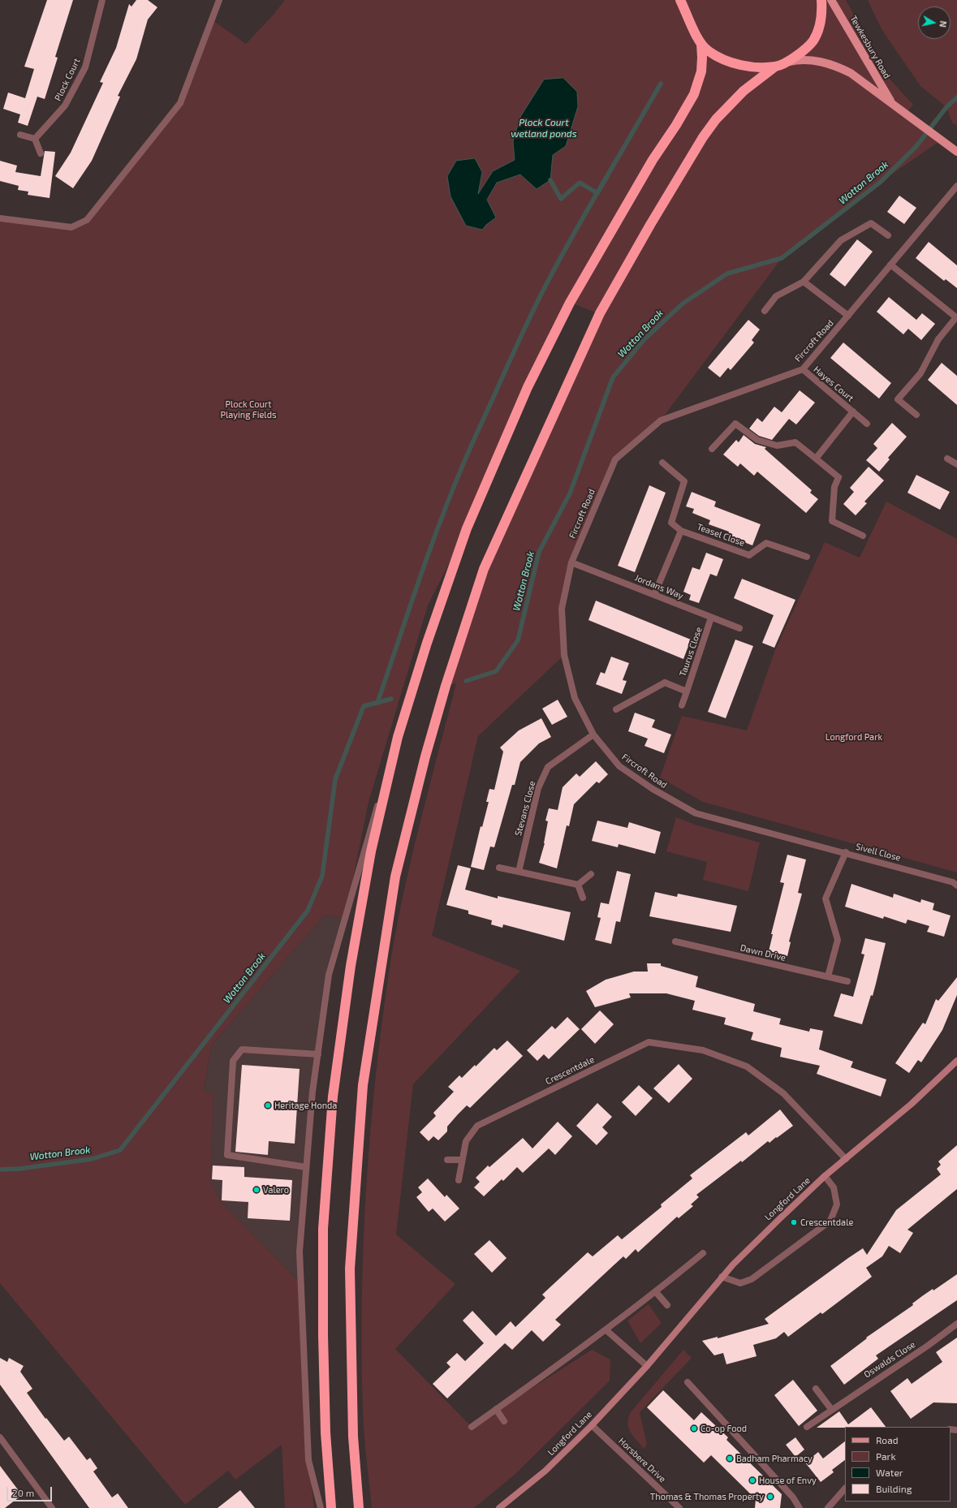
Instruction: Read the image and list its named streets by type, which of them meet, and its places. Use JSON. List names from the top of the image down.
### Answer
{
  "streets": {
    "main road": ["Tewkesbury Road"],
    "street": [
      "Plock Court",
      "Fircroft Road",
      "Hayes Court",
      "Teasel Close",
      "Jordans Way",
      "Taurus Close",
      "Stevans Close",
      "Sivell Close",
      "Dawn Drive",
      "Crescentdale",
      "Longford Lane",
      "Oswalds Close",
      "Horsbere Drive"
    ]
  },
  "crossings": [
    ["Fircroft Road", "Hayes Court"],
    ["Fircroft Road", "Jordans Way"],
    ["Fircroft Road", "Stevans Close"],
    ["Fircroft Road", "Sivell Close"],
    ["Jordans Way", "Taurus Close"],
    ["Sivell Close", "Dawn Drive"],
    ["Crescentdale", "Longford Lane"],
    ["Longford Lane", "Horsbere Drive"]
  ],
  "water": ["Plock Court wetland ponds", "Wotton Brook"],
  "parks": ["Plock Court Playing Fields", "Longford Park"],
  "places": [
    "Heritage Honda",
    "Valero",
    "Crescentdale",
    "Co-op Food",
    "Badham Pharmacy",
    "House of Envy",
    "Thomas & Thomas Property"
  ],
  "legend": [
    "Road",
    "Park",
    "Water",
    "Building"
  ],
  "scale_bar": "20 m",
  "north": "right"
}
